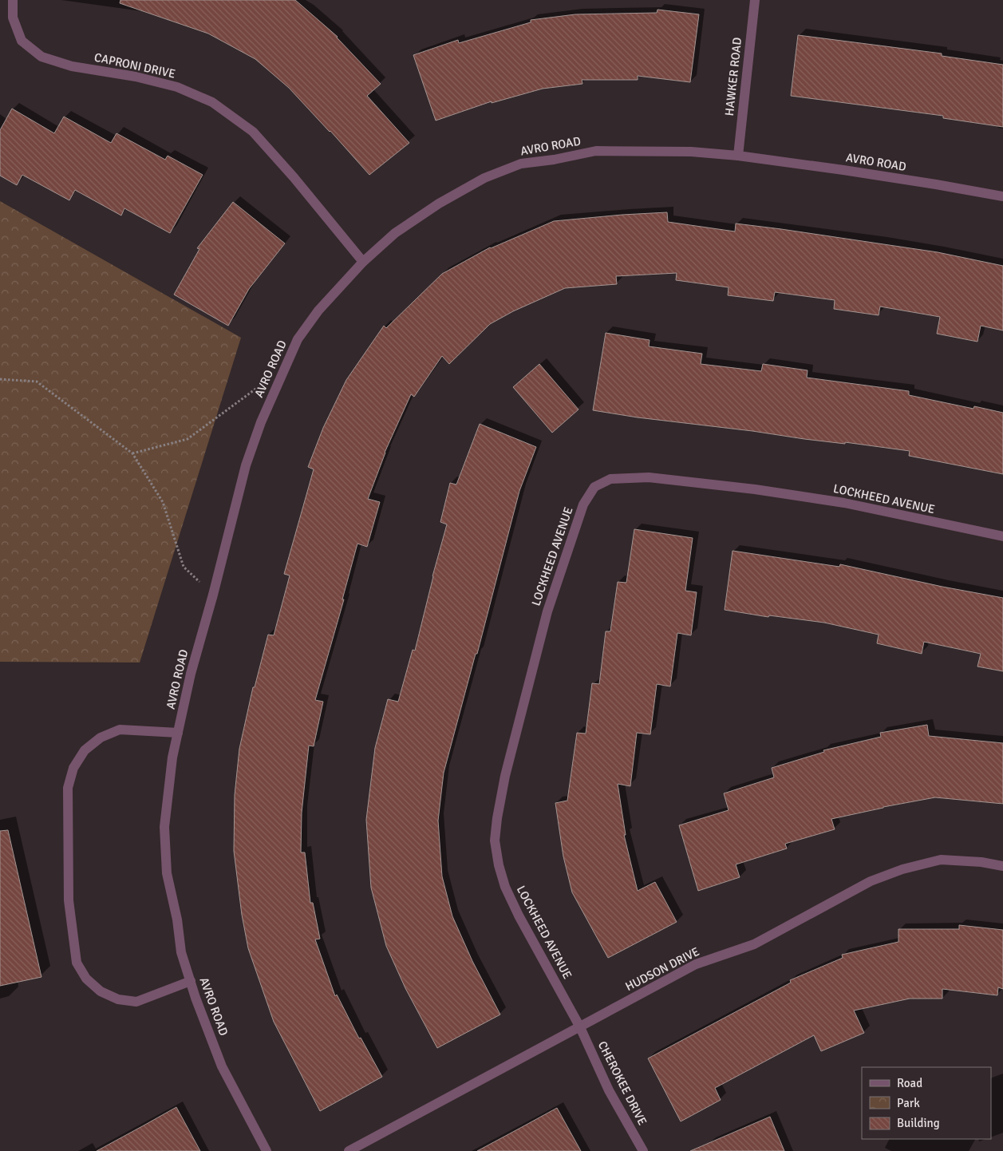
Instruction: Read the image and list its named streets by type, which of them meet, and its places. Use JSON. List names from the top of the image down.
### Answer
{
  "streets": {
    "street": [
      "CAPRONI DRIVE",
      "HAWKER ROAD",
      "AVRO ROAD",
      "LOCKHEED AVENUE",
      "HUDSON DRIVE",
      "CHEROKEE DRIVE"
    ]
  },
  "crossings": [
    ["CAPRONI DRIVE", "AVRO ROAD"],
    ["HAWKER ROAD", "AVRO ROAD"],
    ["LOCKHEED AVENUE", "HUDSON DRIVE"],
    ["LOCKHEED AVENUE", "CHEROKEE DRIVE"],
    ["HUDSON DRIVE", "CHEROKEE DRIVE"]
  ],
  "legend": ["Road", "Park", "Building"]
}
